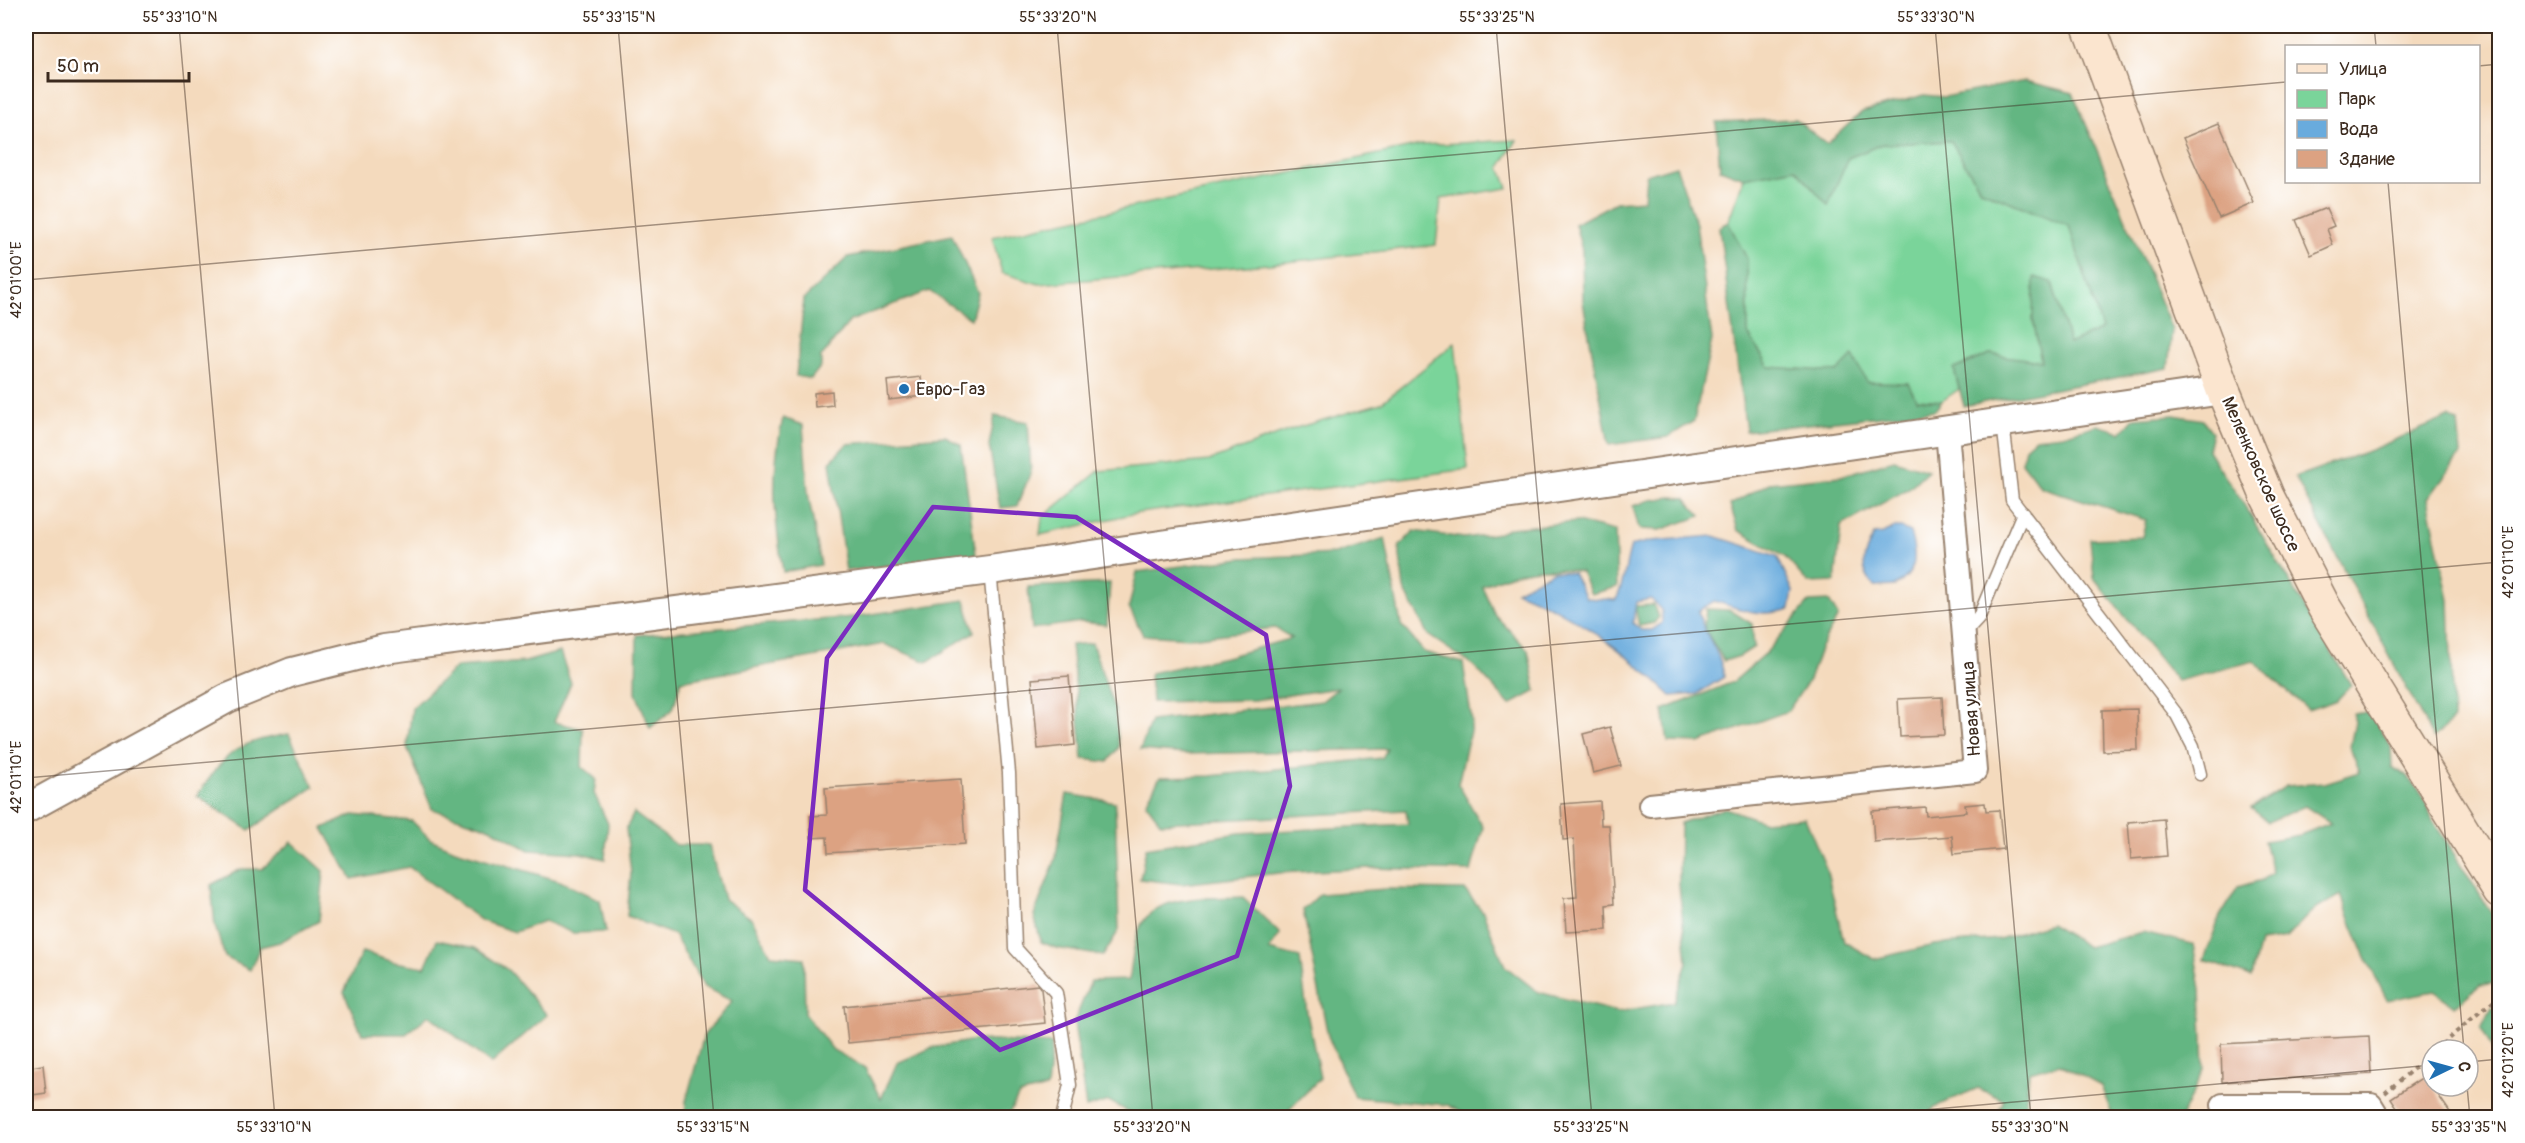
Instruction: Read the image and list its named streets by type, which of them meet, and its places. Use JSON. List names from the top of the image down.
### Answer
{
  "streets": {
    "main road": ["Меленковское шоссе"],
    "street": ["Новая улица"]
  },
  "places": ["Евро-Газ"],
  "legend": [
    "Улица",
    "Парк",
    "Вода",
    "Здание"
  ],
  "scale_bar": "50 m",
  "north": "right",
  "coordinates": [
    "55°33'10\"N",
    "55°33'15\"N",
    "55°33'20\"N",
    "55°33'25\"N",
    "55°33'30\"N",
    "42°01'00\"E",
    "42°01'10\"E",
    "42°01'20\"E",
    "55°33'35\"N"
  ]
}
